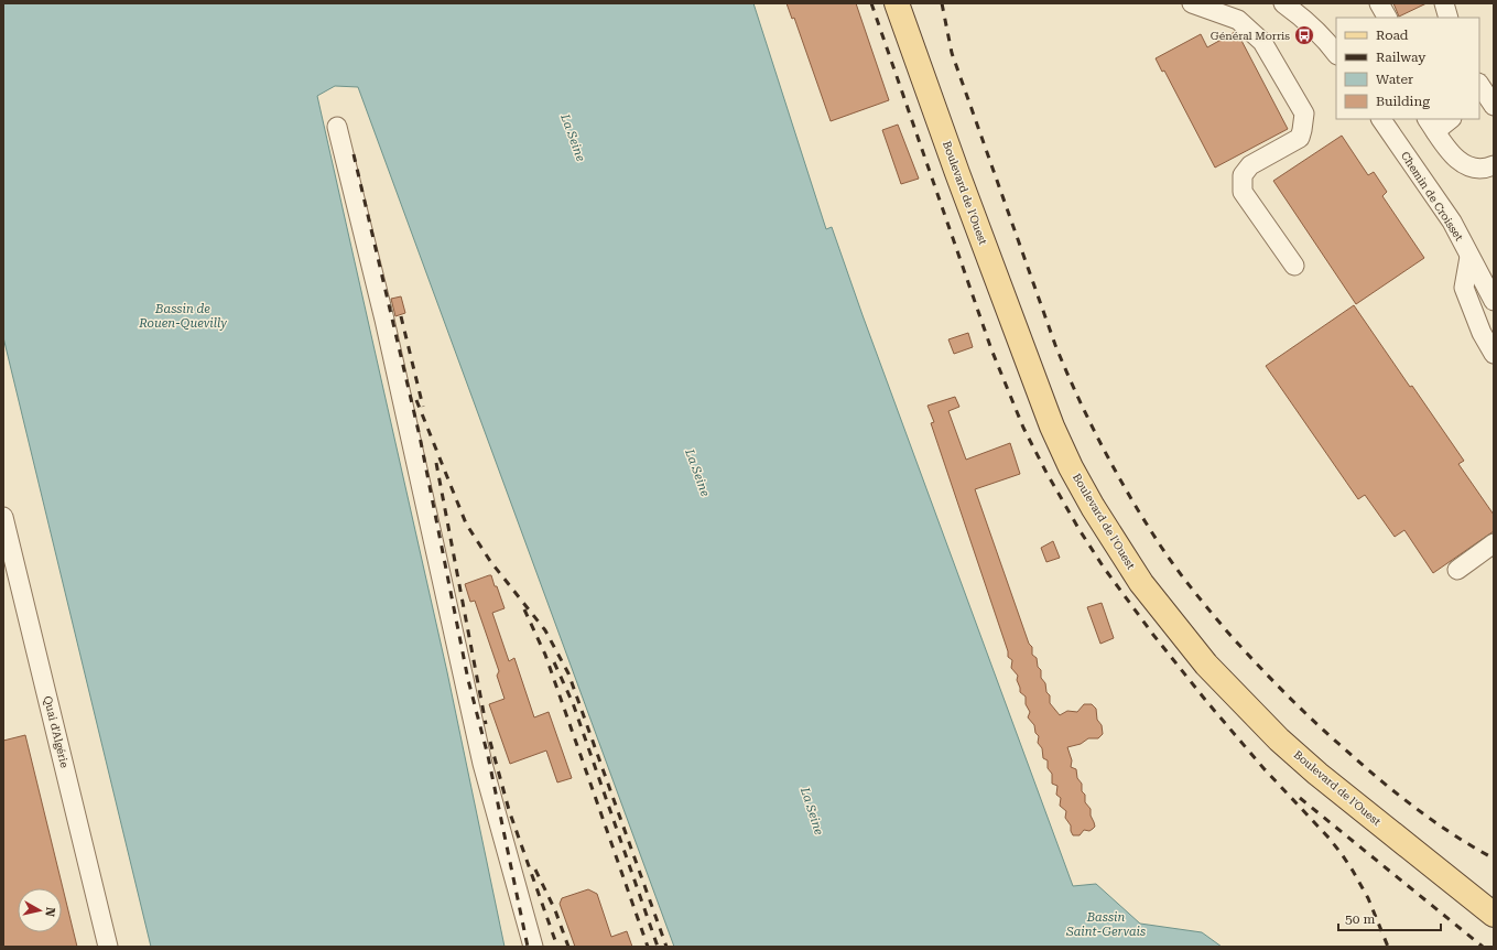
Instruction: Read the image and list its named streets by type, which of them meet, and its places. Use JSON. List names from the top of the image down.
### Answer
{
  "streets": {
    "main road": ["Boulevard de l'Ouest"],
    "street": ["Chemin de Croisset", "Quai d'Algérie"]
  },
  "water": ["La Seine", "Bassin de Rouen-Quevilly", "Bassin Saint-Gervais"],
  "places": {
    "bus stop": ["Général Morris"]
  },
  "legend": [
    "Road",
    "Railway",
    "Water",
    "Building"
  ],
  "scale_bar": "50 m",
  "north": "right"
}
